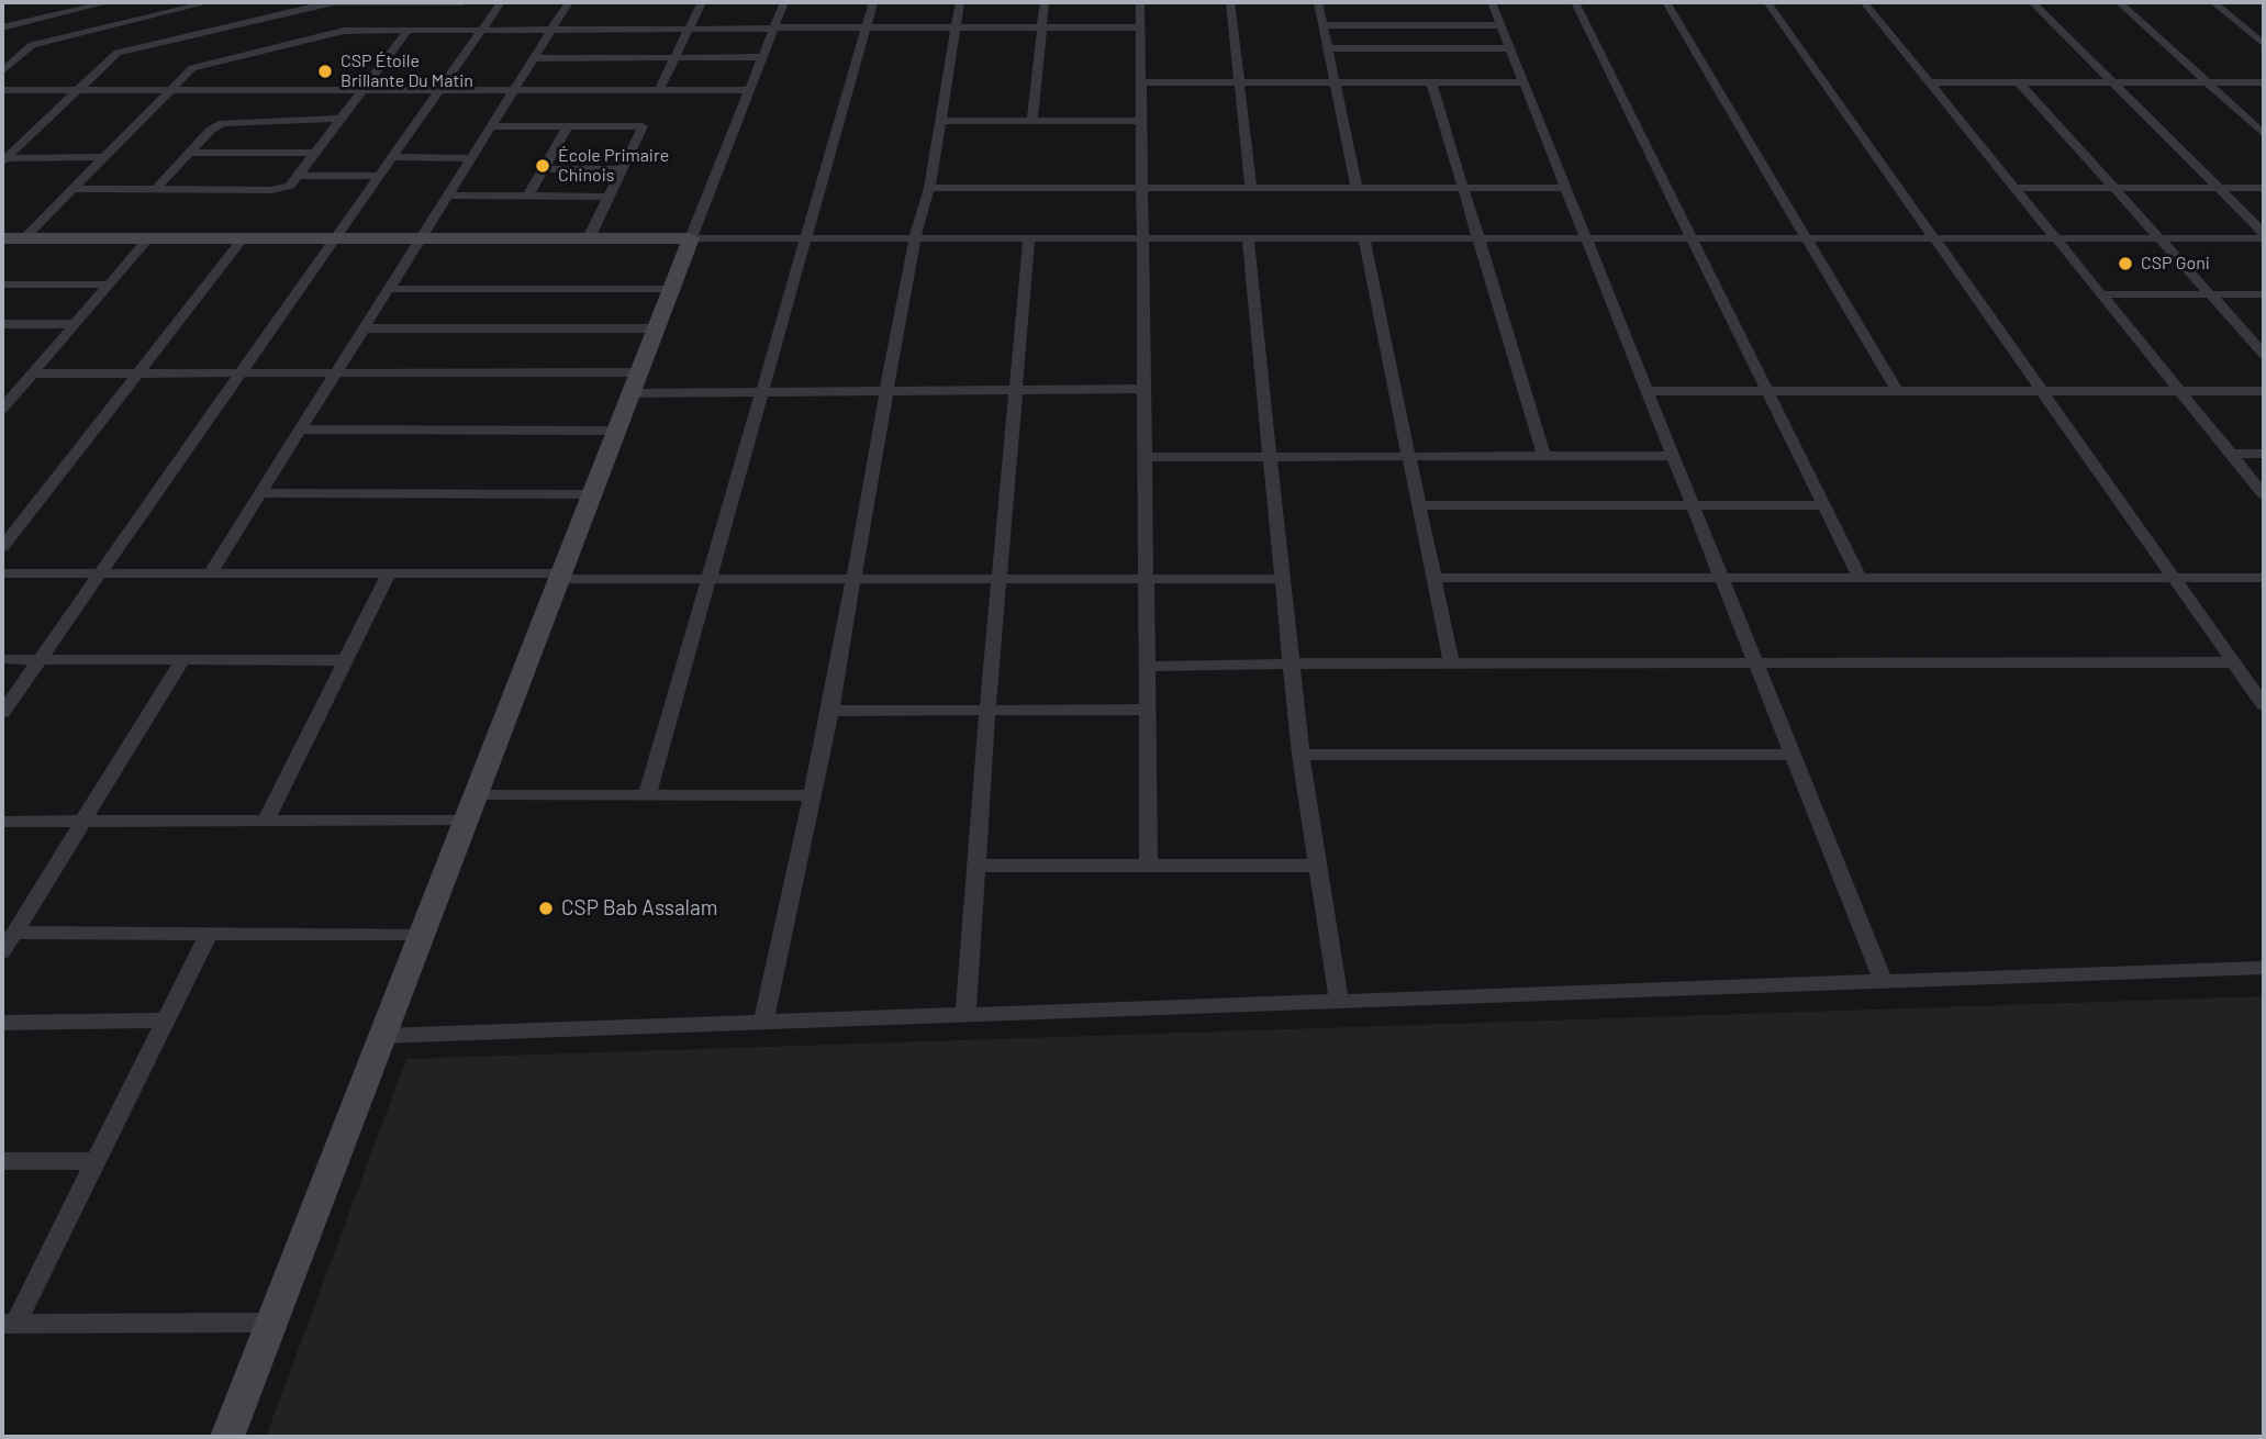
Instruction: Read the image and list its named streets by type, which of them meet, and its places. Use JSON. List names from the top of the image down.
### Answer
{
  "places": [
    "CSP Étoile Brillante Du Matin",
    "École Primaire Chinois",
    "CSP Goni",
    "CSP Bab Assalam"
  ]
}
